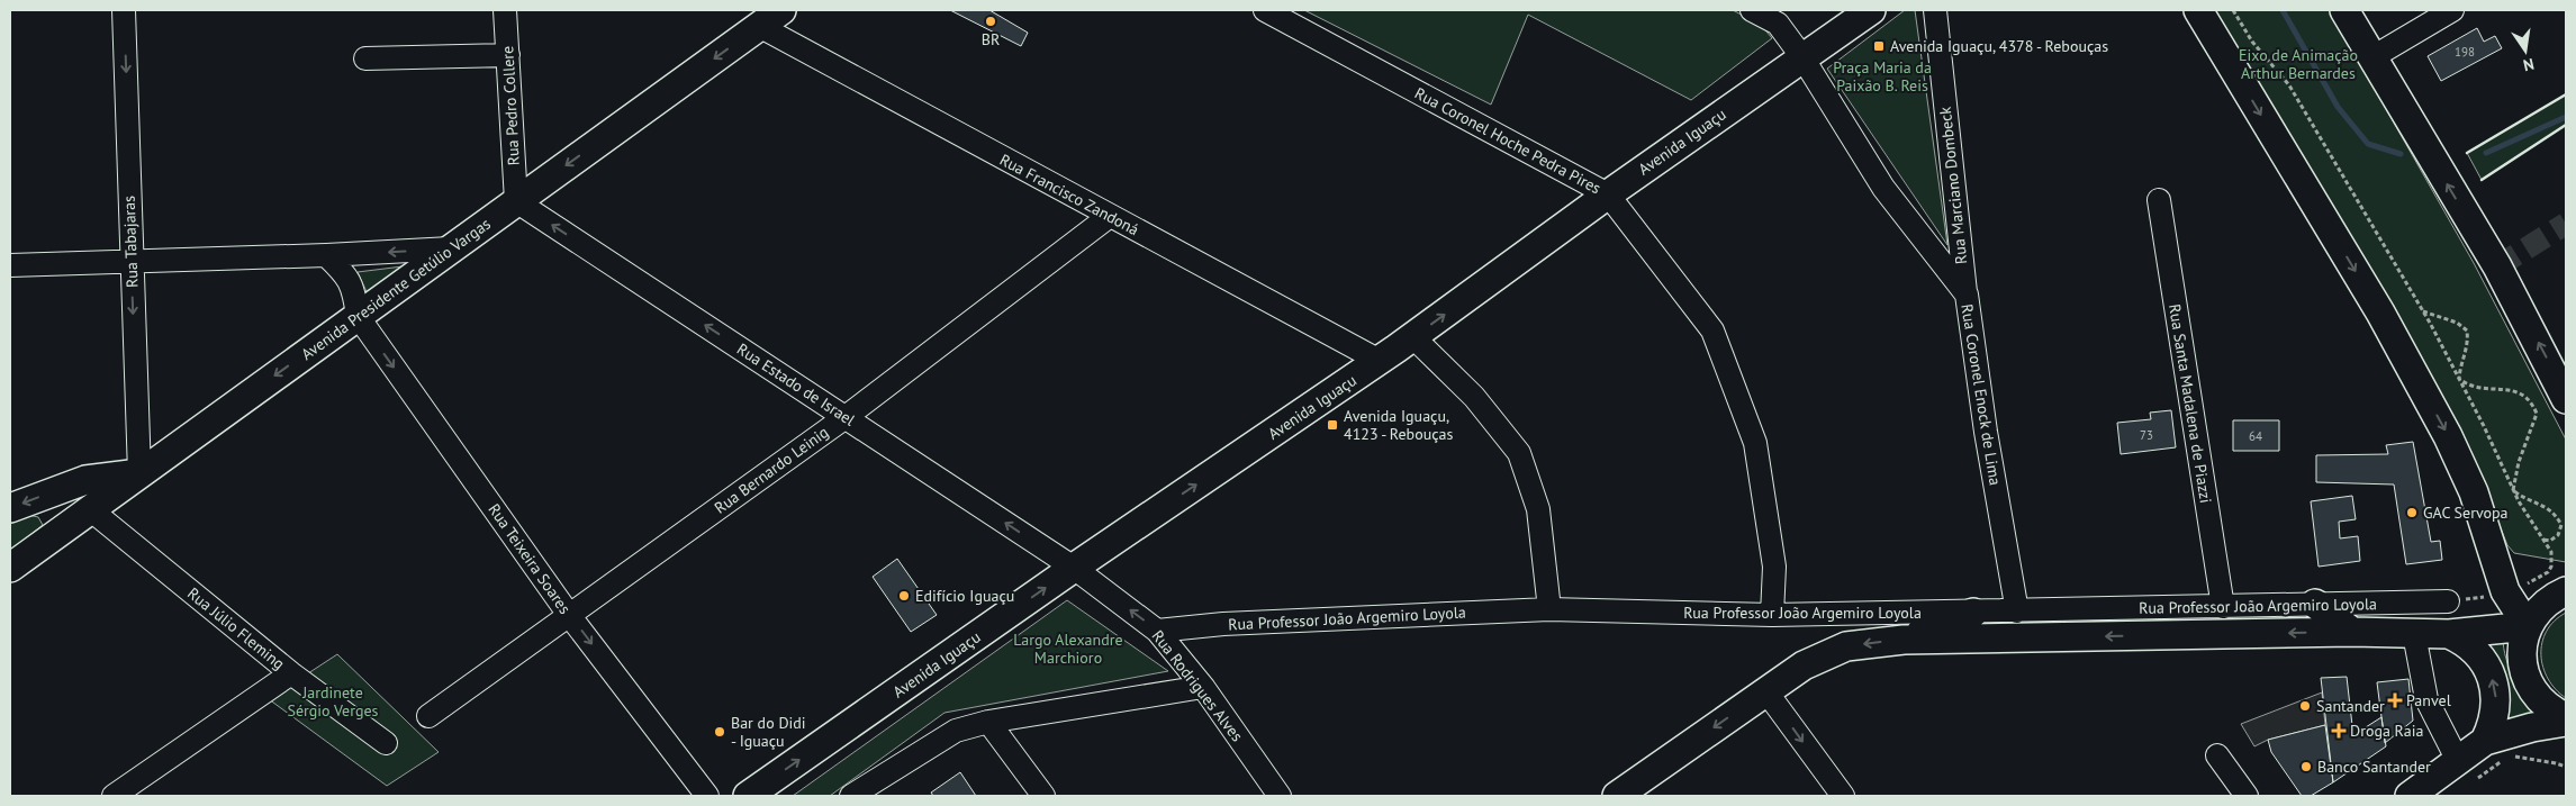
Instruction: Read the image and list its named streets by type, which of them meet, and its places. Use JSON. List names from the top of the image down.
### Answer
{
  "streets": {
    "main road": ["Avenida Iguaçu", "Avenida Presidente Getúlio Vargas", "Rua Professor João Argemiro Loyola"],
    "street": [
      "Rua Pedro Collere",
      "Rua Coronel Hoche Pedra Pires",
      "Rua Marciano Dombeck",
      "Rua Francisco Zandoná",
      "Rua Tabajaras",
      "Rua Estado de Israel",
      "Rua Coronel Enock de Lima",
      "Rua Santa Madalena de Piazzi",
      "Rua Bernardo Leinig",
      "Rua Teixeira Soares",
      "Rua Júlio Fleming",
      "Rua Rodrigues Alves"
    ]
  },
  "crossings": [
    ["Rua Pedro Collere", "Avenida Presidente Getúlio Vargas"],
    ["Rua Pedro Collere", "Rua Estado de Israel"],
    ["Rua Coronel Hoche Pedra Pires", "Avenida Iguaçu"],
    ["Rua Coronel Hoche Pedra Pires", "Rua Professor João Argemiro Loyola"],
    ["Avenida Iguaçu", "Rua Francisco Zandoná"],
    ["Avenida Iguaçu", "Rua Estado de Israel"],
    ["Avenida Iguaçu", "Rua Coronel Enock de Lima"],
    ["Avenida Iguaçu", "Rua Rodrigues Alves"],
    ["Rua Marciano Dombeck", "Rua Coronel Enock de Lima"],
    ["Rua Francisco Zandoná", "Avenida Presidente Getúlio Vargas"],
    ["Rua Francisco Zandoná", "Rua Bernardo Leinig"],
    ["Rua Tabajaras", "Avenida Presidente Getúlio Vargas"],
    ["Avenida Presidente Getúlio Vargas", "Rua Estado de Israel"],
    ["Avenida Presidente Getúlio Vargas", "Rua Teixeira Soares"],
    ["Avenida Presidente Getúlio Vargas", "Rua Júlio Fleming"],
    ["Rua Estado de Israel", "Rua Bernardo Leinig"],
    ["Rua Estado de Israel", "Rua Rodrigues Alves"],
    ["Rua Coronel Enock de Lima", "Rua Professor João Argemiro Loyola"],
    ["Rua Santa Madalena de Piazzi", "Rua Professor João Argemiro Loyola"],
    ["Rua Bernardo Leinig", "Rua Teixeira Soares"],
    ["Rua Professor João Argemiro Loyola", "Rua Rodrigues Alves"]
  ],
  "one_way": [
    "Avenida Iguaçu",
    "Rua Tabajaras",
    "Avenida Presidente Getúlio Vargas",
    "Rua Estado de Israel",
    "Rua Teixeira Soares"
  ],
  "parks": [
    "Eixo de Animação Arthur Bernardes",
    "Praça Maria da Paixão B. Reis",
    "Largo Alexandre Marchioro",
    "Jardinete Sérgio Verges"
  ],
  "places": {
    "other": [
      "BR",
      "GAC Servopa",
      "Edifício Iguaçu",
      "Santander",
      "Bar do Didi - Iguaçu",
      "Banco Santander"
    ],
    "transit": ["Avenida Iguaçu, 4378 - Rebouças", "Avenida Iguaçu, 4123 - Rebouças"],
    "health": ["Panvel", "Droga Raia"]
  },
  "house_numbers": ["198", "73", "64"],
  "north": "bottom"
}
